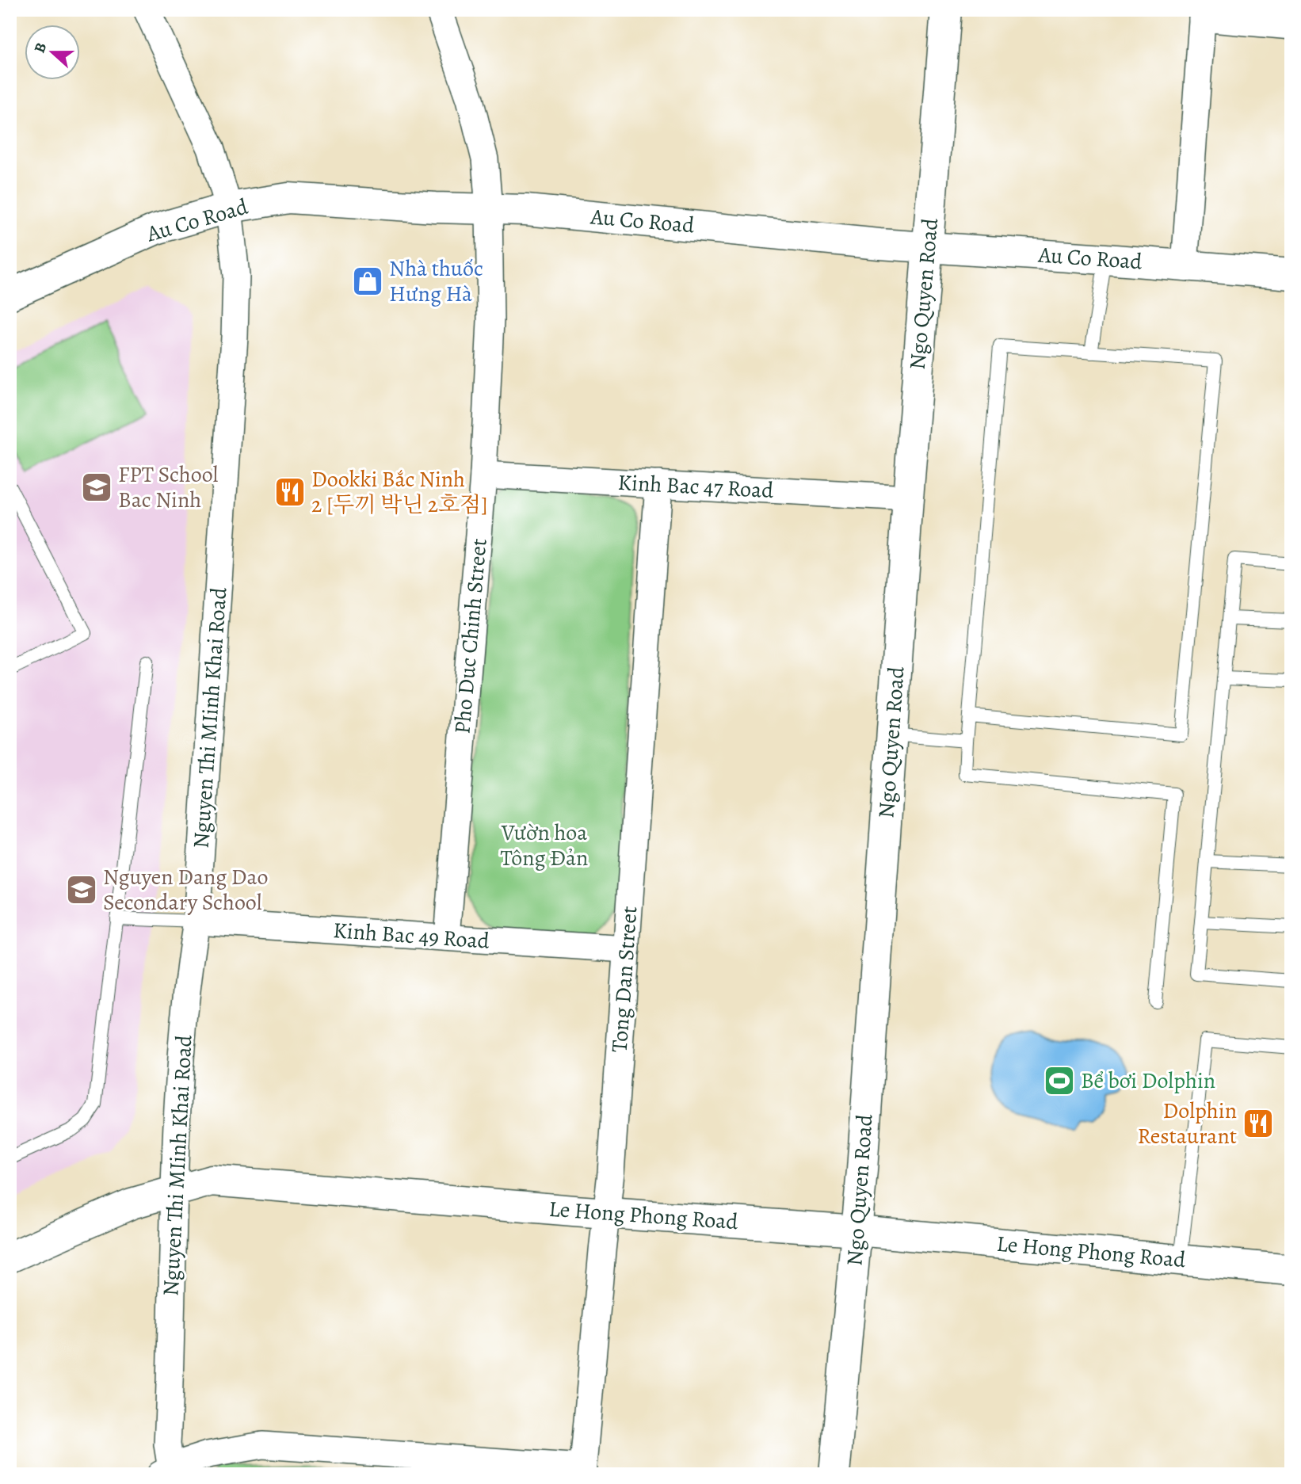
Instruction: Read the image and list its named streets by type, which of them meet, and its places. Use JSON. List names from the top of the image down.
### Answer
{
  "streets": {
    "street": [
      "Au Co Road",
      "Ngo Quyen Road",
      "Kinh Bac 47 Road",
      "Pho Duc Chinh Street",
      "Nguyen Thi MIinh Khai Road",
      "Kinh Bac 49 Road",
      "Tong Dan Street",
      "Le Hong Phong Road"
    ]
  },
  "crossings": [
    ["Au Co Road", "Ngo Quyen Road"],
    ["Au Co Road", "Pho Duc Chinh Street"],
    ["Au Co Road", "Nguyen Thi MIinh Khai Road"],
    ["Ngo Quyen Road", "Kinh Bac 47 Road"],
    ["Ngo Quyen Road", "Le Hong Phong Road"],
    ["Kinh Bac 47 Road", "Pho Duc Chinh Street"],
    ["Kinh Bac 47 Road", "Tong Dan Street"],
    ["Pho Duc Chinh Street", "Kinh Bac 49 Road"],
    ["Nguyen Thi MIinh Khai Road", "Kinh Bac 49 Road"],
    ["Nguyen Thi MIinh Khai Road", "Le Hong Phong Road"],
    ["Kinh Bac 49 Road", "Tong Dan Street"],
    ["Tong Dan Street", "Le Hong Phong Road"]
  ],
  "parks": ["Vườn hoa Tông Đản"],
  "places": {
    "shop": ["Nhà thuốc Hưng Hà"],
    "school or university": ["FPT School Bac Ninh", "Nguyen Dang Dao Secondary School"],
    "restaurant": ["Dookki Bắc Ninh 2 [두끼 박닌 2호점]", "Dolphin Restaurant"],
    "sports": ["Bể bơi Dolphin"]
  },
  "north": "left"
}
